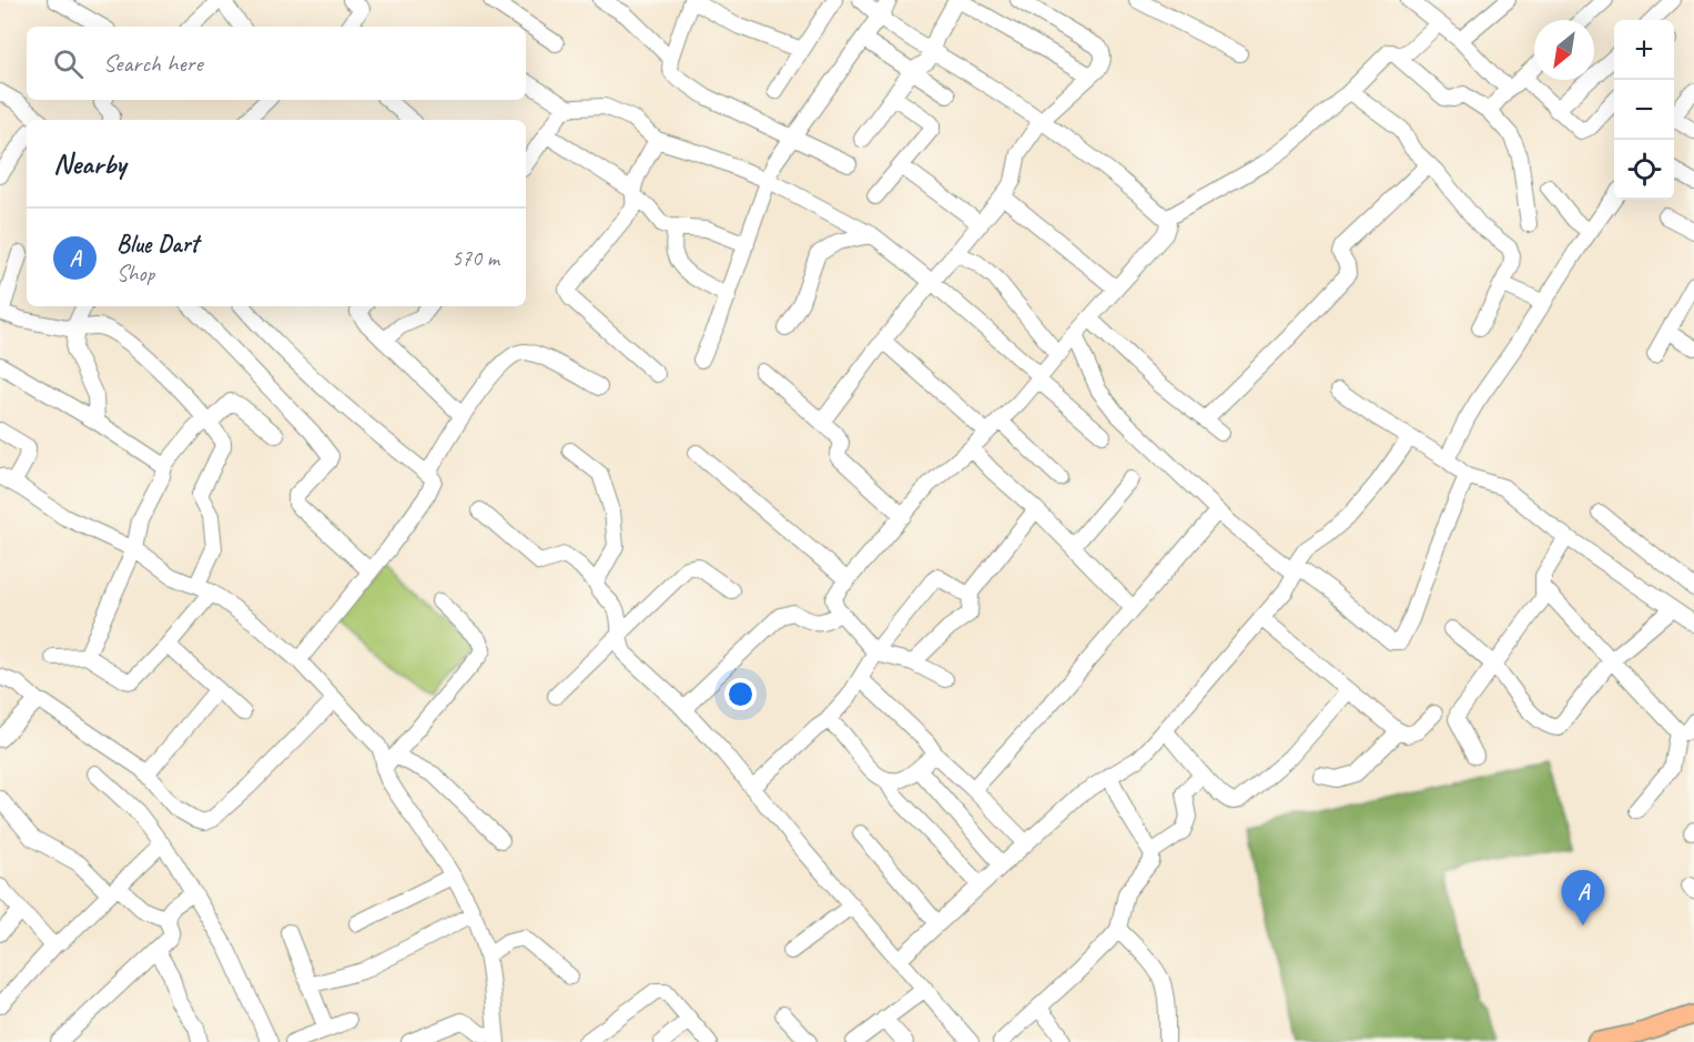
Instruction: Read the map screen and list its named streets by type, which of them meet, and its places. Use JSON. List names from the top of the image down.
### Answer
{
  "north": "bottom left",
  "page": {
    "map_buttons": ["+", "−"],
    "search": "Search here",
    "heading": "Nearby",
    "list": [
      {
        "mark": "A",
        "name": "Blue Dart",
        "note": "Shop",
        "value": "570 m"
      }
    ],
    "pins": "A"
  }
}
